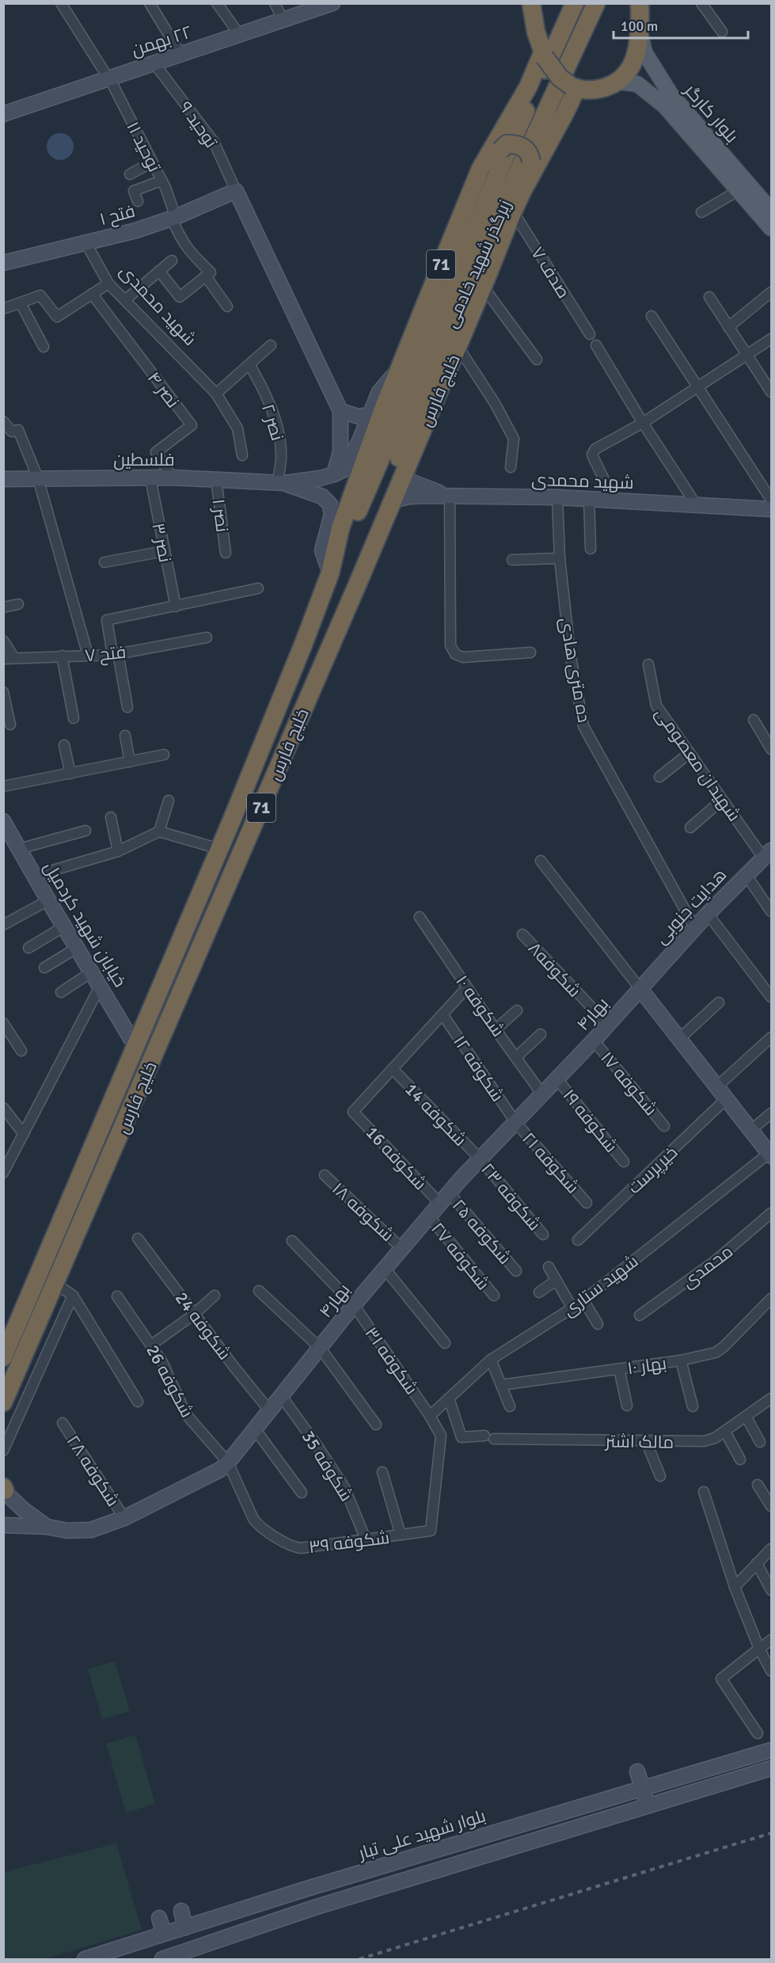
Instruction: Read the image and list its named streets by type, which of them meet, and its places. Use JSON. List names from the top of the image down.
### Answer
{
  "streets": {
    "highway": ["زیرگذر شهید خادمی", "71", "خلیج فارس"],
    "main road": ["بلوار کارگر"],
    "street": [
      "٢٢ بهمن",
      "توحید ۹",
      "توحید ۱۱",
      "فتح ۱",
      "صدف ۷",
      "شهید محمدی",
      "نصر ۴",
      "نصر ۲",
      "فلسطین",
      "نصر ۱",
      "نصر ۳",
      "فتح ۷",
      "ده متری هادی",
      "شهیدان معصومی",
      "هدایت جنوبی",
      "خیابان شهید کردمیل",
      "شکوفه۸",
      "شکوفه ۱۰",
      "بهار۴",
      "شکوفه ۱۲",
      "شکوفه ۱۷",
      "شکوفه 14",
      "شکوفه ۱۹",
      "شکوفه 16",
      "شکوفه ۲۱",
      "خیرپرست",
      "شکوفه ۲۳",
      "شکوفه ۱۸",
      "شکوفه ۲۵",
      "شکوفه ۲۷",
      "محمدی",
      "شهید ستاری",
      "شکوفه 24",
      "شکوفه ۳۱",
      "بهار ۱۰",
      "شکوفه 26",
      "مالک اشتر",
      "شکوفه 35",
      "شکوفه ۲۸",
      "شکوفه ۳۹",
      "بلوار شهید علی تبار"
    ]
  },
  "crossings": [
    ["٢٢ بهمن", "توحید ۹"],
    ["٢٢ بهمن", "توحید ۱۱"],
    ["توحید ۹", "فتح ۱"],
    ["توحید ۱۱", "فتح ۱"],
    ["فتح ۱", "شهید محمدی"],
    ["زیرگذر شهید خادمی", "خلیج فارس"],
    ["زیرگذر شهید خادمی", "فلسطین"],
    ["صدف ۷", "خلیج فارس"],
    ["شهید محمدی", "خلیج فارس"],
    ["شهید محمدی", "ده متری هادی"],
    ["نصر ۴", "فلسطین"],
    ["خلیج فارس", "فلسطین"],
    ["خلیج فارس", "خیابان شهید کردمیل"],
    ["نصر ۲", "فلسطین"],
    ["فلسطین", "نصر ۱"],
    ["فلسطین", "نصر ۳"],
    ["ده متری هادی", "هدایت جنوبی"],
    ["شهیدان معصومی", "هدایت جنوبی"],
    ["هدایت جنوبی", "بهار۴"],
    ["شکوفه۸", "بهار۴"],
    ["شکوفه ۱۰", "بهار۴"],
    ["بهار۴", "شکوفه ۱۲"],
    ["بهار۴", "شکوفه ۱۷"],
    ["بهار۴", "شکوفه 14"],
    ["بهار۴", "شکوفه ۱۹"],
    ["بهار۴", "شکوفه 16"],
    ["بهار۴", "شکوفه ۲۱"],
    ["بهار۴", "شکوفه ۲۳"],
    ["بهار۴", "شکوفه ۱۸"],
    ["بهار۴", "شکوفه ۲۵"],
    ["بهار۴", "شکوفه ۲۷"],
    ["بهار۴", "شکوفه 24"],
    ["بهار۴", "شکوفه ۳۱"],
    ["بهار۴", "شکوفه 26"],
    ["بهار۴", "شکوفه 35"],
    ["بهار۴", "شکوفه ۲۸"],
    ["بهار۴", "شکوفه ۳۹"],
    ["شکوفه ۱۲", "شکوفه ۲۱"],
    ["شکوفه 14", "شکوفه 16"],
    ["شکوفه 14", "شکوفه ۲۳"],
    ["شکوفه 16", "شکوفه ۲۵"],
    ["شهید ستاری", "شکوفه ۳۱"],
    ["شهید ستاری", "مالک اشتر"],
    ["شکوفه ۳۱", "شکوفه ۳۹"],
    ["شکوفه 26", "شکوفه ۳۹"],
    ["شکوفه 35", "شکوفه ۳۹"]
  ],
  "scale_bar": "100 m"
}
